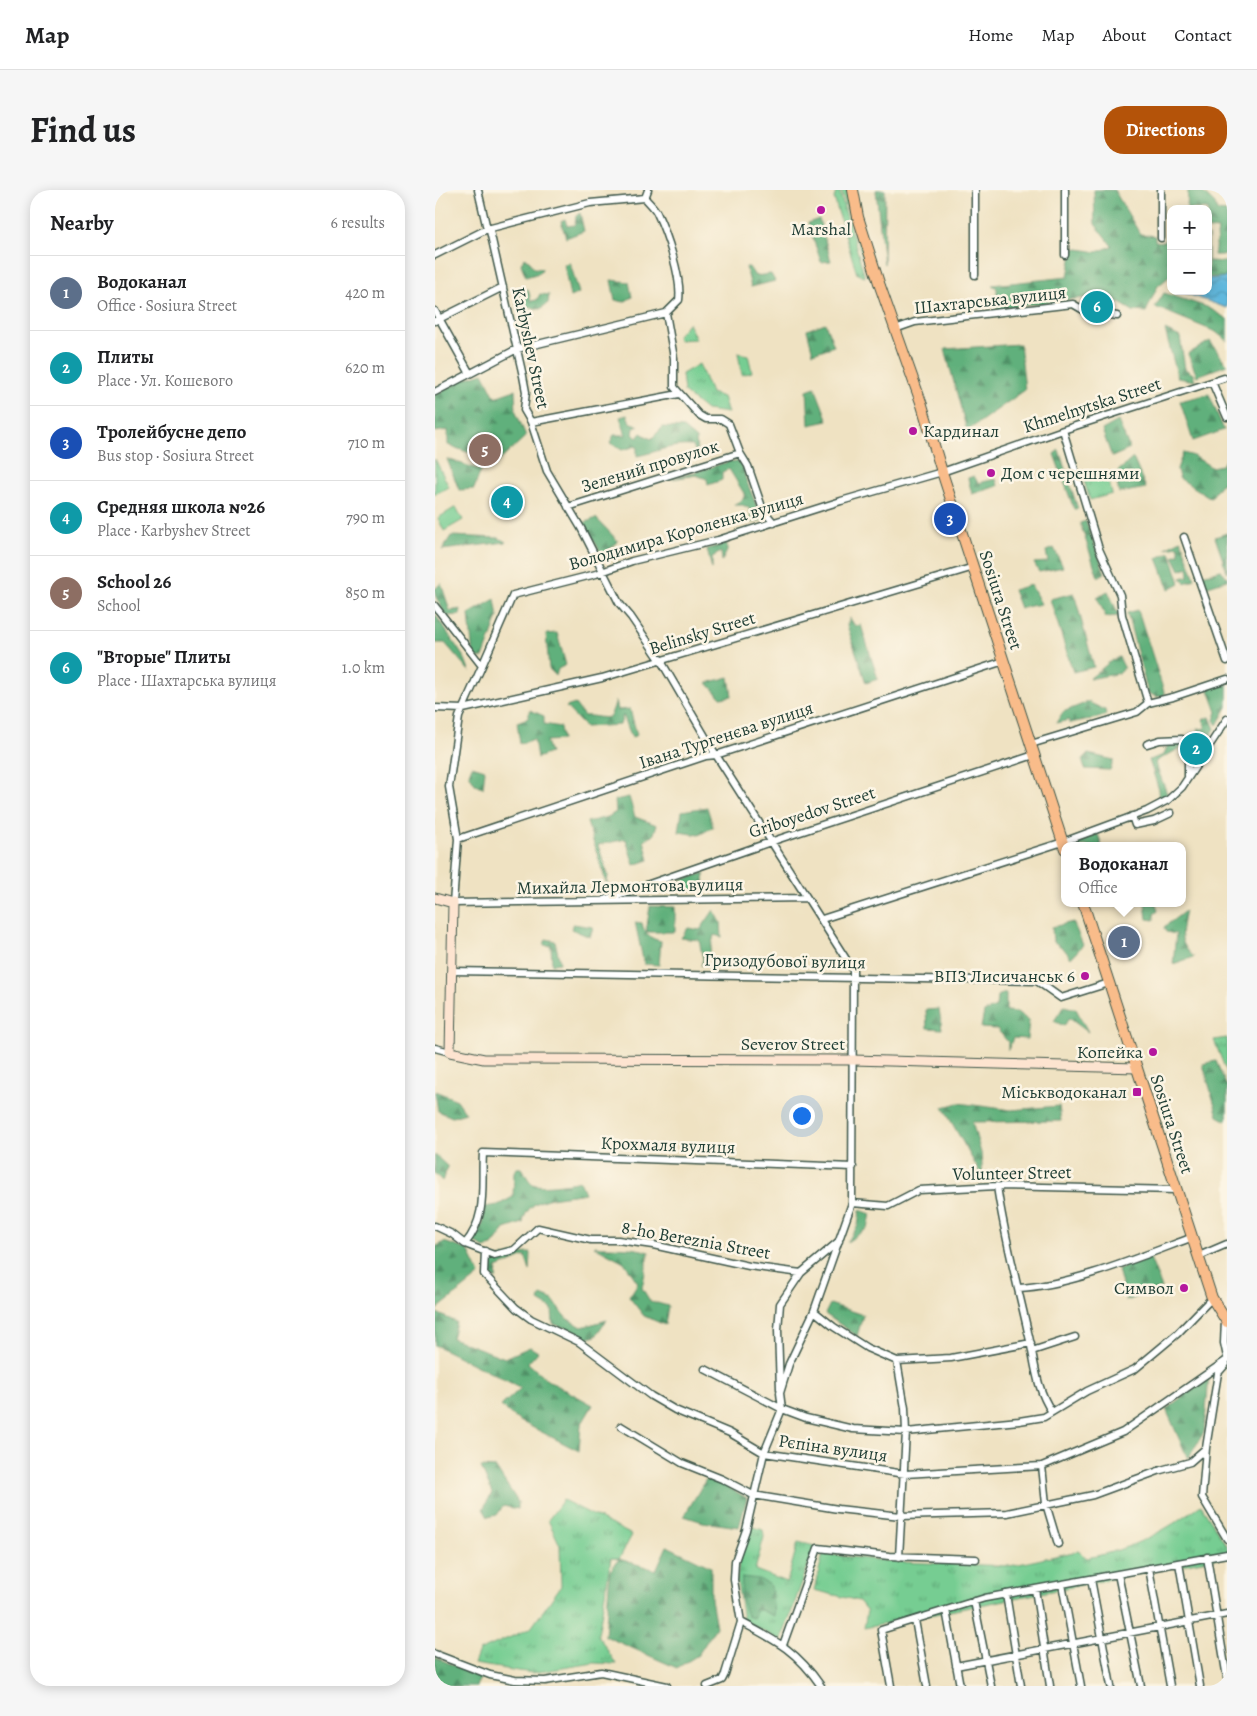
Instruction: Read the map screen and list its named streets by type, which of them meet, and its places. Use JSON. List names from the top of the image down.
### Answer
{
  "streets": {
    "main road": ["Sosiura Street", "Severov Street"],
    "street": [
      "Шахтарська вулиця",
      "Karbyshev Street",
      "Khmelnytska Street",
      "Зелений провулок",
      "Володимира Короленка вулиця",
      "Belinsky Street",
      "Івана Тургенєва вулиця",
      "Griboyedov Street",
      "Михайла Лермонтова вулиця",
      "Гризодубової вулиця",
      "Крохмаля вулиця",
      "Volunteer Street",
      "8-ho Bereznia Street",
      "Рєпіна вулиця"
    ]
  },
  "crossings": [
    ["Шахтарська вулиця", "Sosiura Street"],
    ["Karbyshev Street", "Зелений провулок"],
    ["Karbyshev Street", "Володимира Короленка вулиця"],
    ["Karbyshev Street", "Belinsky Street"],
    ["Karbyshev Street", "Івана Тургенєва вулиця"],
    ["Karbyshev Street", "Griboyedov Street"],
    ["Karbyshev Street", "Михайла Лермонтова вулиця"],
    ["Karbyshev Street", "Гризодубової вулиця"],
    ["Khmelnytska Street", "Володимира Короленка вулиця"],
    ["Khmelnytska Street", "Sosiura Street"],
    ["Володимира Короленка вулиця", "Sosiura Street"],
    ["Sosiura Street", "Belinsky Street"],
    ["Sosiura Street", "Івана Тургенєва вулиця"],
    ["Sosiura Street", "Griboyedov Street"],
    ["Sosiura Street", "Гризодубової вулиця"],
    ["Sosiura Street", "Severov Street"],
    ["Sosiura Street", "Volunteer Street"],
    ["Griboyedov Street", "Михайла Лермонтова вулиця"],
    ["8-ho Bereznia Street", "Рєпіна вулиця"]
  ],
  "places": {
    "other": [
      "Marshal",
      "Кардинал",
      "Дом с черешнями",
      "ВПЗ Лисичанськ 6",
      "Копейка",
      "Символ"
    ],
    "transit": ["Міськводоканал"]
  },
  "page": {
    "header": "Map",
    "nav": [
      "Home",
      "Map",
      "About",
      "Contact"
    ],
    "title": "Find us",
    "buttons": "Directions",
    "heading": ["Nearby", "6 results"],
    "map_buttons": ["+", "−"],
    "list": [
      {
        "mark": "1",
        "name": "Водоканал",
        "note": "Office · Sosiura Street",
        "value": "420 m"
      },
      {
        "mark": "2",
        "name": "Плиты",
        "note": "Place · Ул. Кошевого",
        "value": "620 m"
      },
      {
        "mark": "3",
        "name": "Тролейбусне депо",
        "note": "Bus stop · Sosiura Street",
        "value": "710 m"
      },
      {
        "mark": "4",
        "name": "Средняя школа №26",
        "note": "Place · Karbyshev Street",
        "value": "790 m"
      },
      {
        "mark": "5",
        "name": "School 26",
        "note": "School",
        "value": "850 m"
      },
      {
        "mark": "6",
        "name": "\"Вторые\" Плиты",
        "note": "Place · Шахтарська вулиця",
        "value": "1.0 km"
      }
    ],
    "pins": [
      "6",
      "5",
      "4",
      "3",
      "2",
      "1"
    ],
    "popup": ["Водоканал", "Office"]
  }
}
